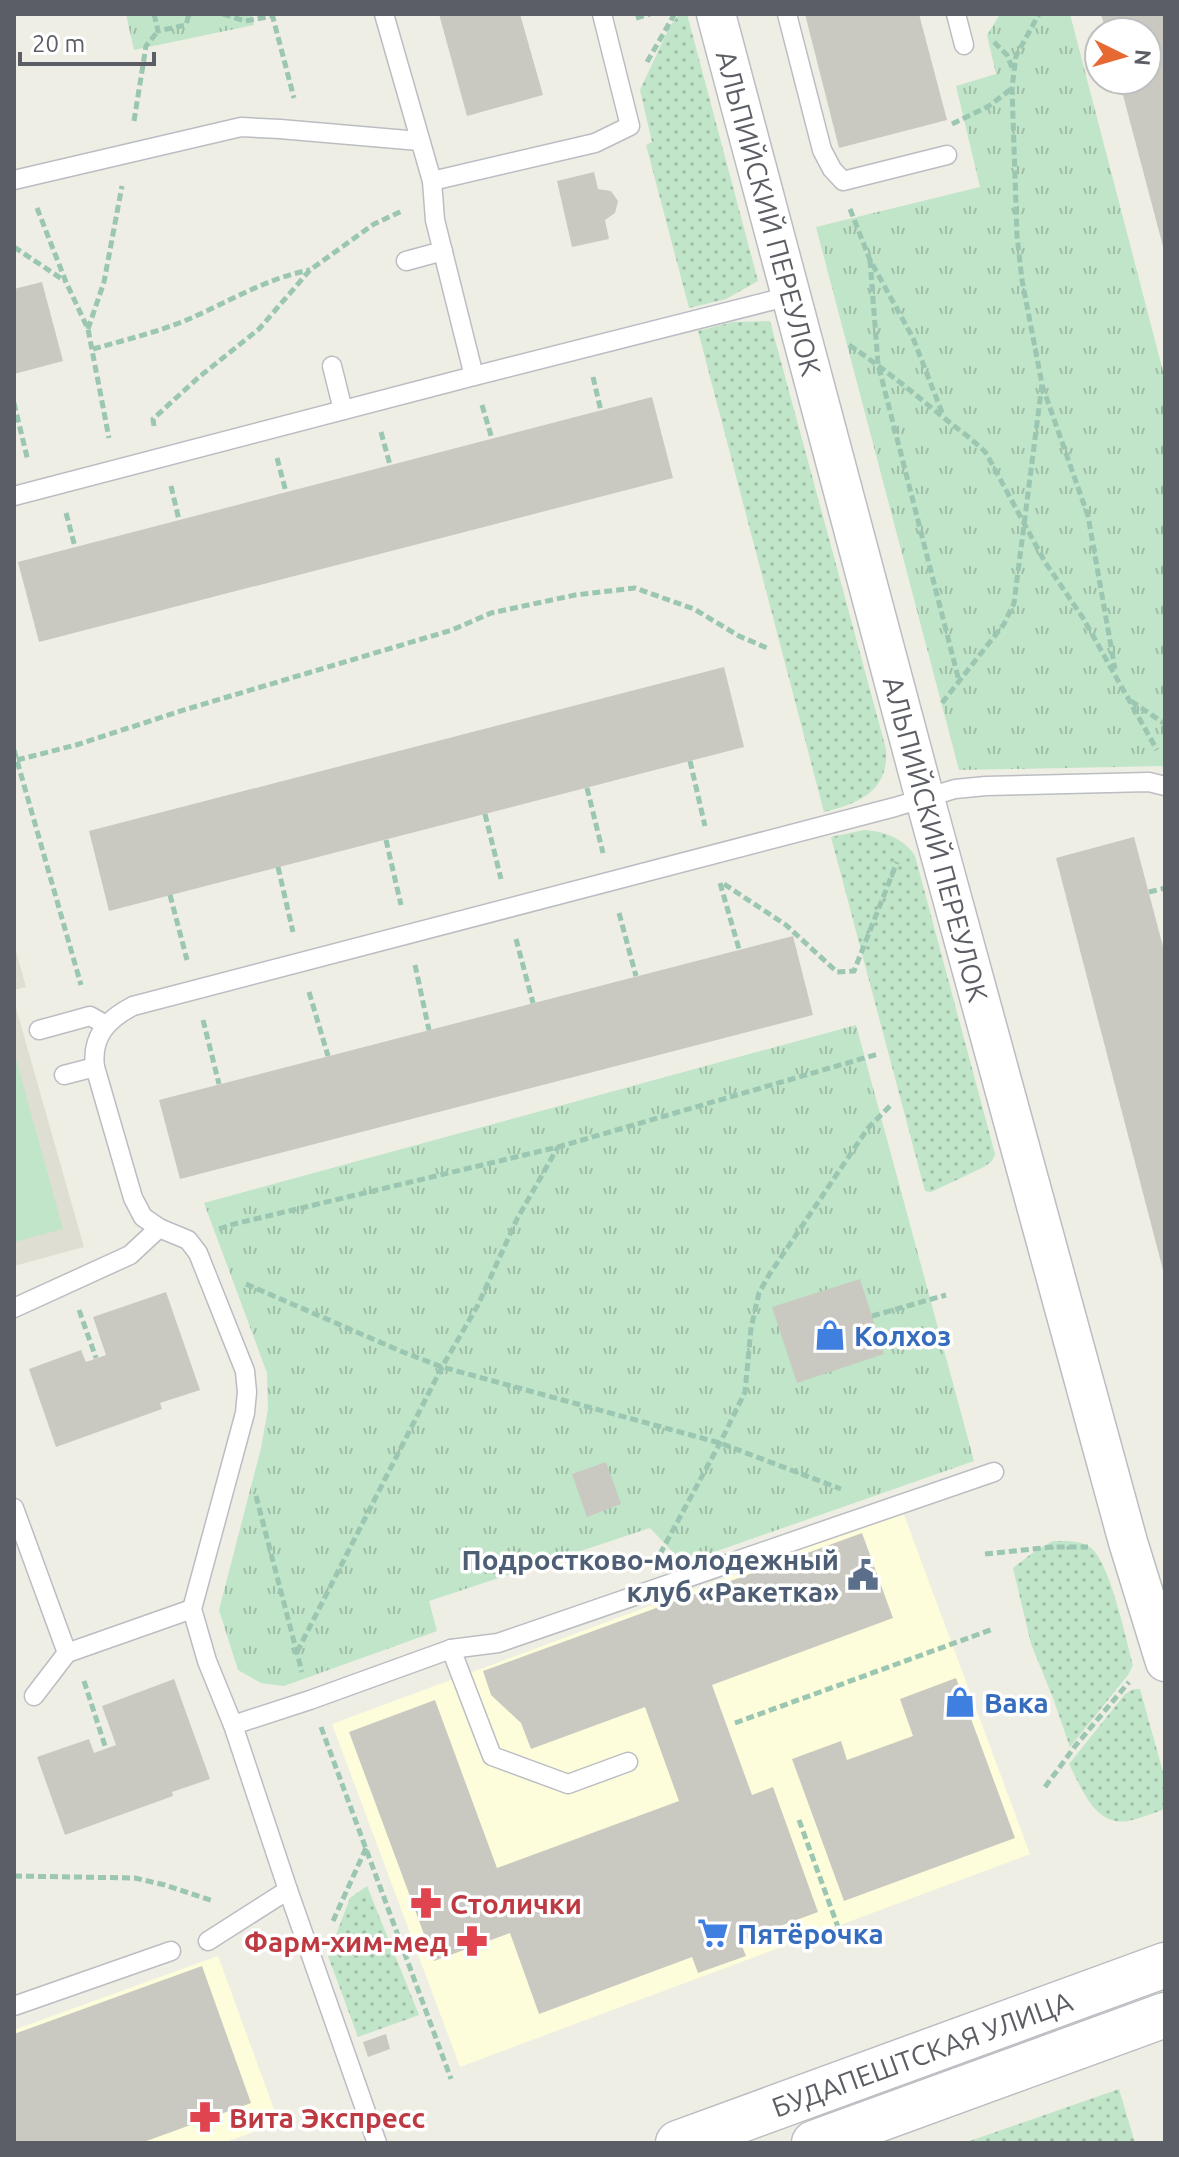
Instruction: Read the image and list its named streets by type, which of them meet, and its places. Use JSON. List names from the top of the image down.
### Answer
{
  "streets": {
    "street": ["АЛЬПИЙСКИЙ ПЕРЕУЛОК", "БУДАПЕШТСКАЯ УЛИЦА"]
  },
  "places": {
    "shop": ["Колхоз", "Вака"],
    "public building": ["Подростково-молодежный клуб «Ракетка»"],
    "pharmacy": ["Столички", "Фарм-хим-мед", "Вита Экспресс"],
    "supermarket": ["Пятёрочка"]
  },
  "scale_bar": "20 m",
  "north": "right"
}
